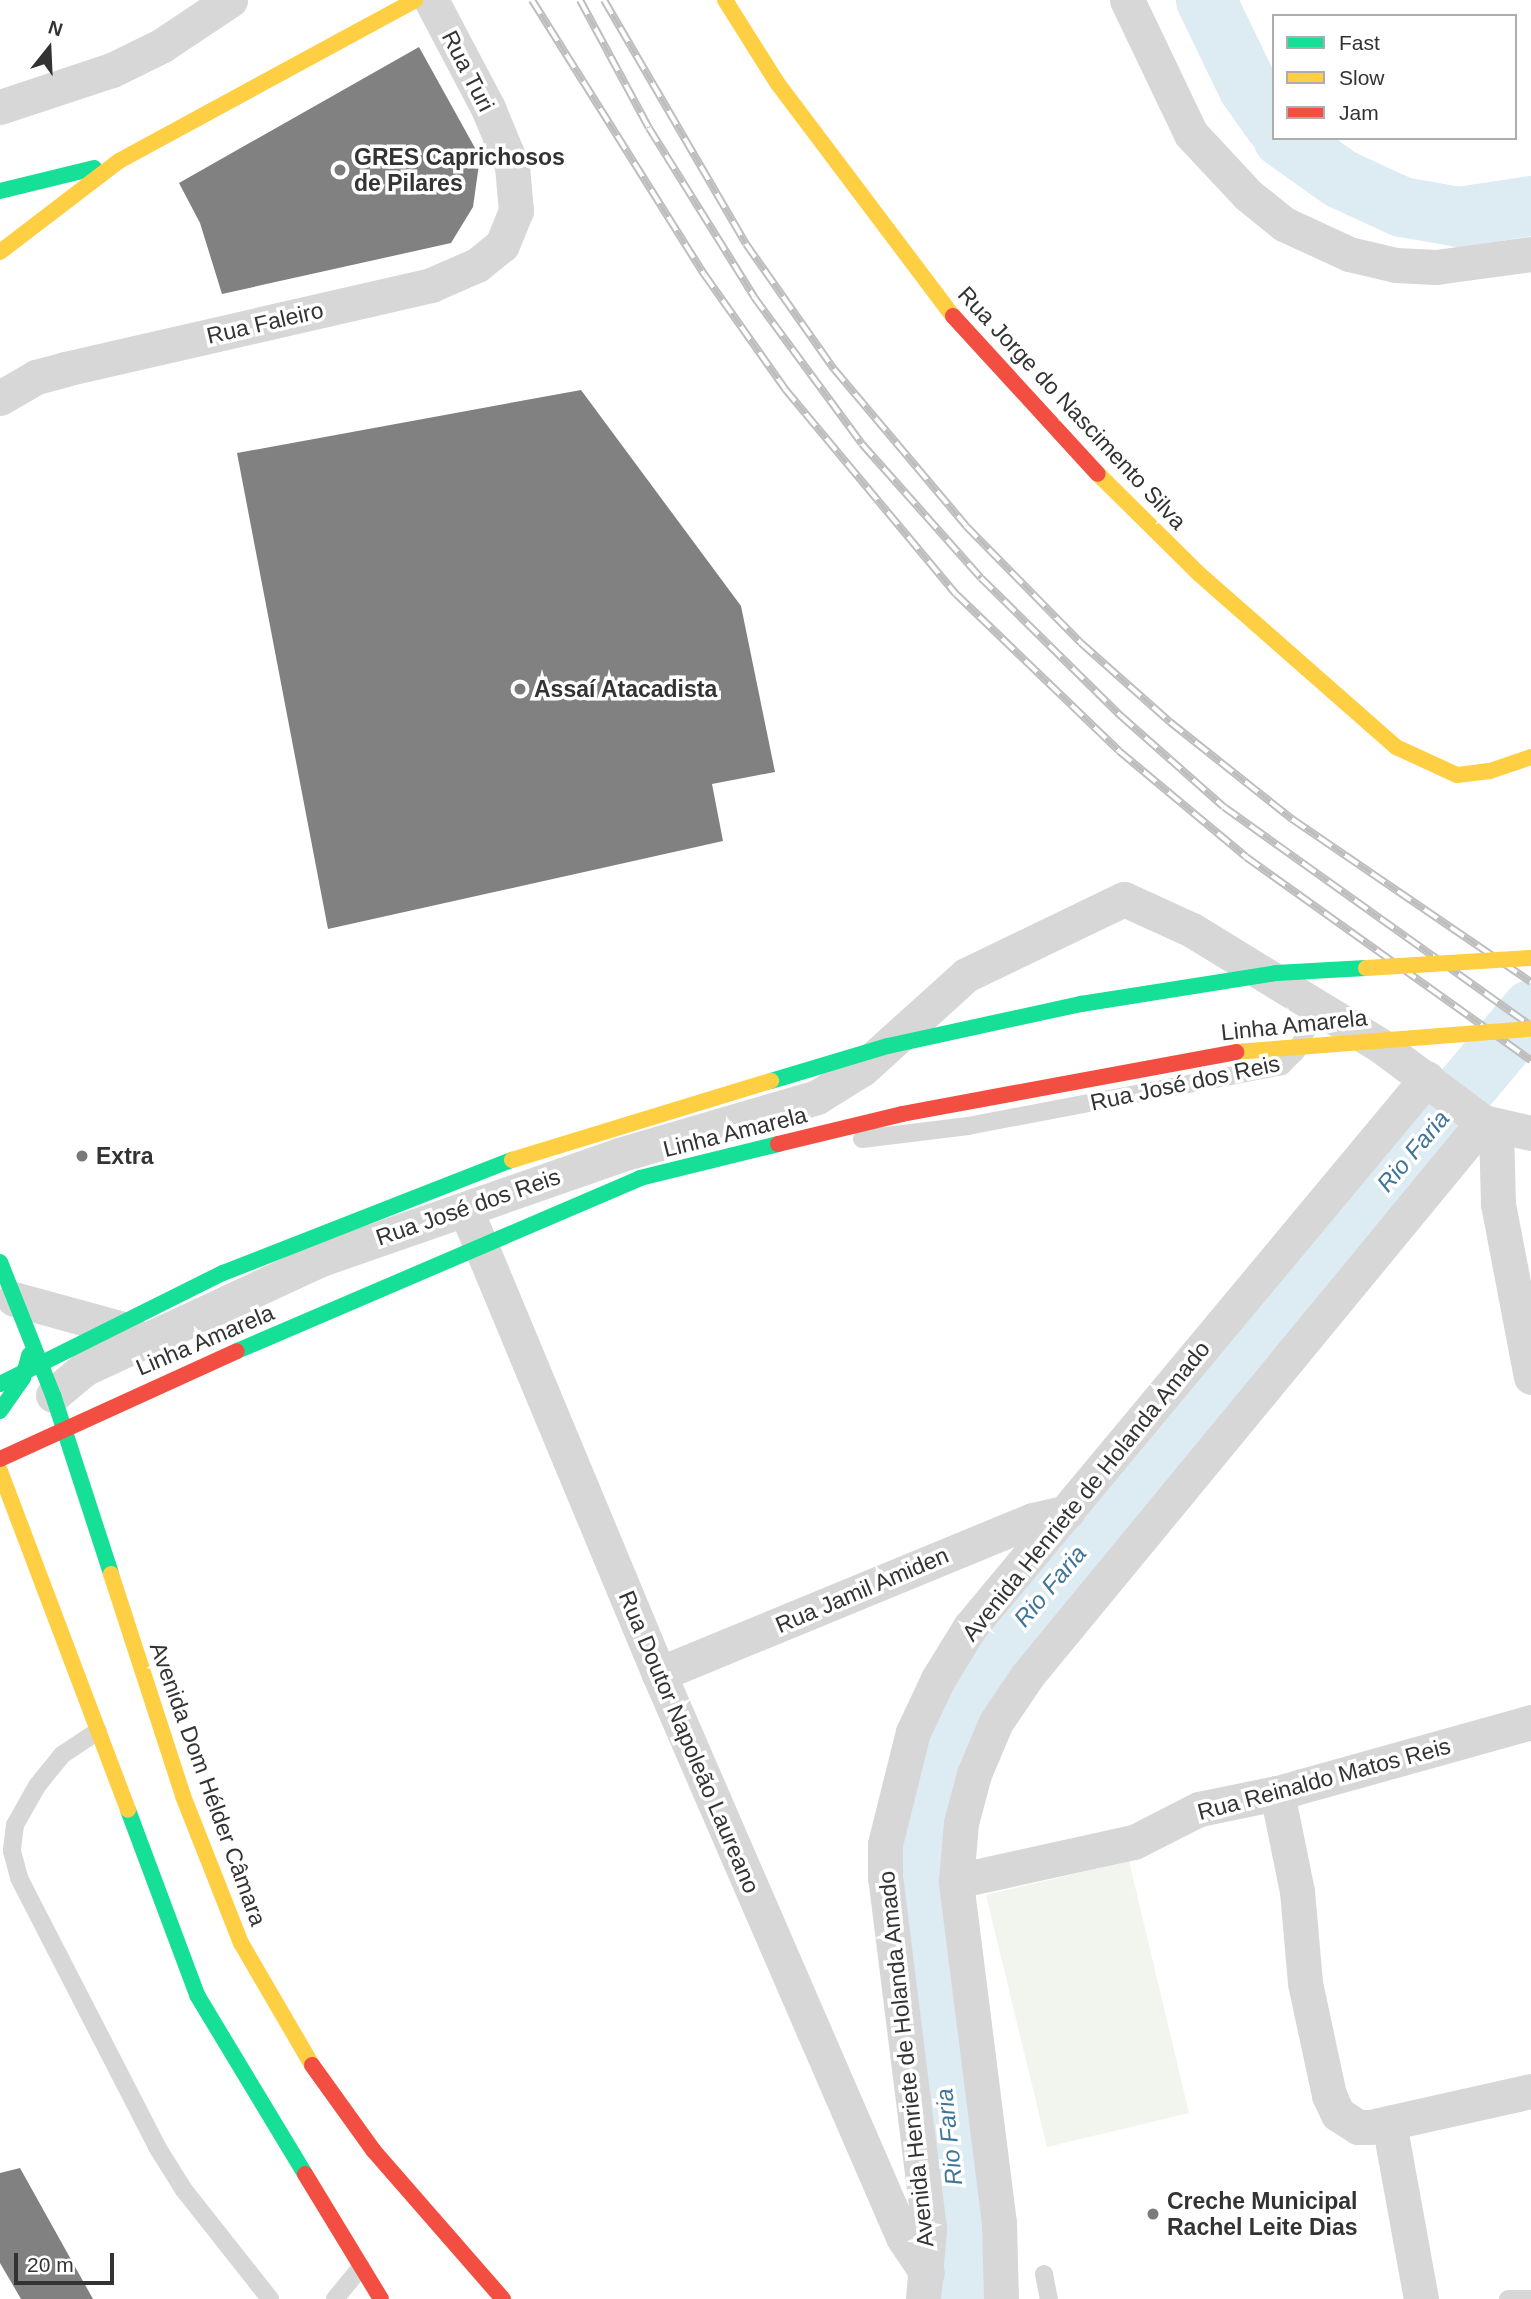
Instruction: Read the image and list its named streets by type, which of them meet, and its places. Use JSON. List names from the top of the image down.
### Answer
{
  "streets": {
    "main road": ["Rua Jorge do Nascimento Silva", "Linha Amarela", "Avenida Dom Hélder Câmara"],
    "street": [
      "Rua Turi",
      "Rua Faleiro",
      "Rua José dos Reis",
      "Avenida Henriete de Holanda Amado",
      "Rua Jamil Amiden",
      "Rua Doutor Napoleão Laureano",
      "Rua Reinaldo Matos Reis"
    ]
  },
  "crossings": [
    ["Rua Turi", "Rua Faleiro"],
    ["Rua José dos Reis", "Rua Doutor Napoleão Laureano"],
    ["Rua José dos Reis", "Avenida Dom Hélder Câmara"],
    ["Avenida Henriete de Holanda Amado", "Rua Jamil Amiden"],
    ["Avenida Henriete de Holanda Amado", "Rua Doutor Napoleão Laureano"],
    ["Rua Jamil Amiden", "Rua Doutor Napoleão Laureano"]
  ],
  "water": ["Rio Faria"],
  "places": [
    "GRES Caprichosos de Pilares",
    "Assaí Atacadista",
    "Extra",
    "Creche Municipal Rachel Leite Dias"
  ],
  "legend": ["Fast", "Slow", "Jam"],
  "scale_bar": "20 m",
  "north": "top"
}
